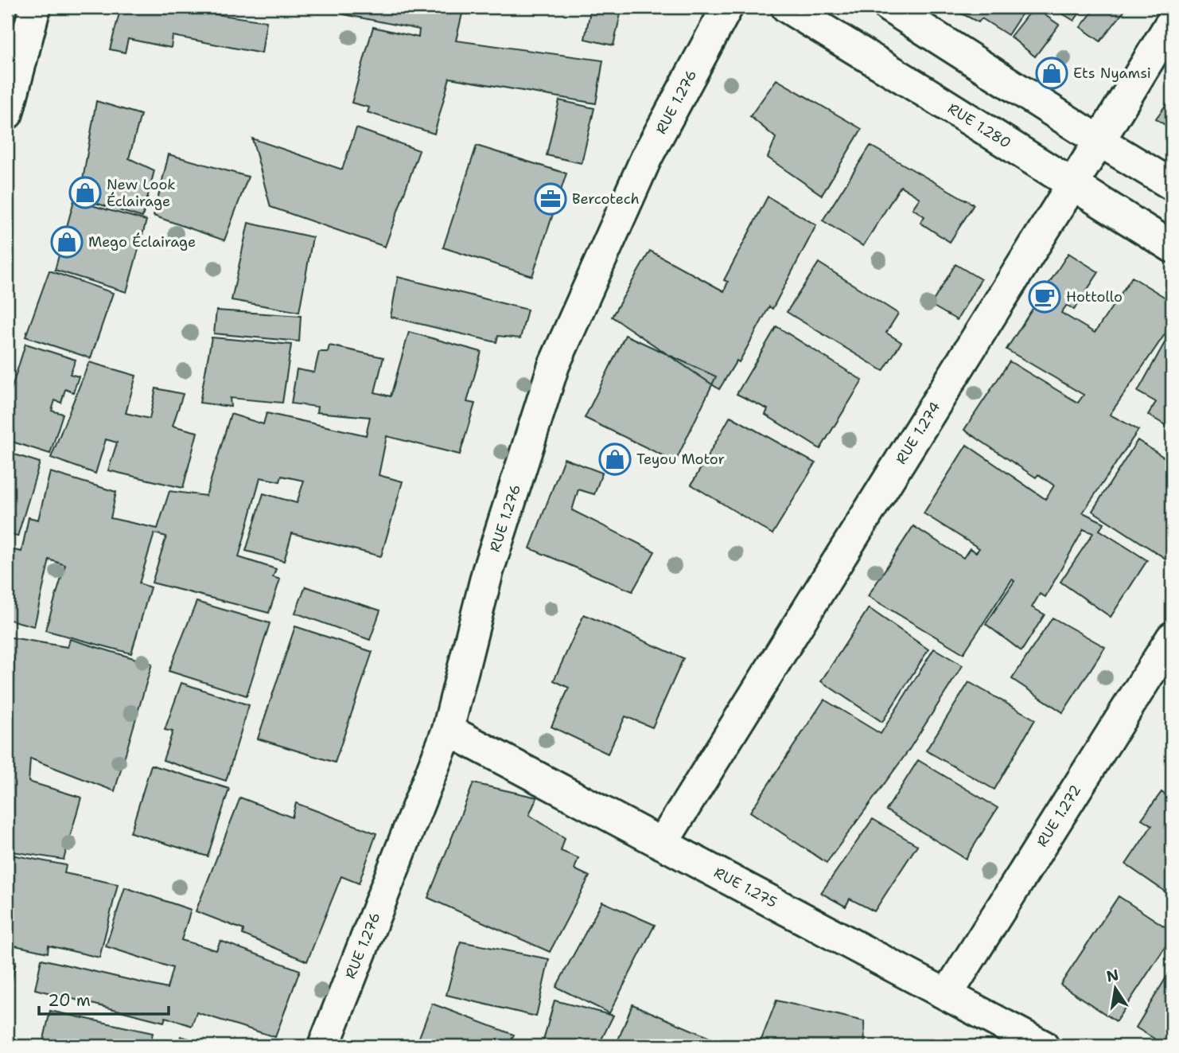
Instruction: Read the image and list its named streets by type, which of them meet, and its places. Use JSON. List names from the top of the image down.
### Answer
{
  "streets": {
    "street": [
      "RUE 1.276",
      "RUE 1.280",
      "RUE 1.274",
      "RUE 1.272",
      "RUE 1.275"
    ]
  },
  "crossings": [
    ["RUE 1.276", "RUE 1.275"],
    ["RUE 1.280", "RUE 1.274"],
    ["RUE 1.274", "RUE 1.275"],
    ["RUE 1.272", "RUE 1.275"]
  ],
  "places": {
    "shop": [
      "Ets Nyamsi",
      "New Look Éclairage",
      "Mego Éclairage",
      "Teyou Motor"
    ],
    "office": ["Bercotech"],
    "cafe": ["Hottollo"]
  },
  "scale_bar": "20 m",
  "north": "top"
}
